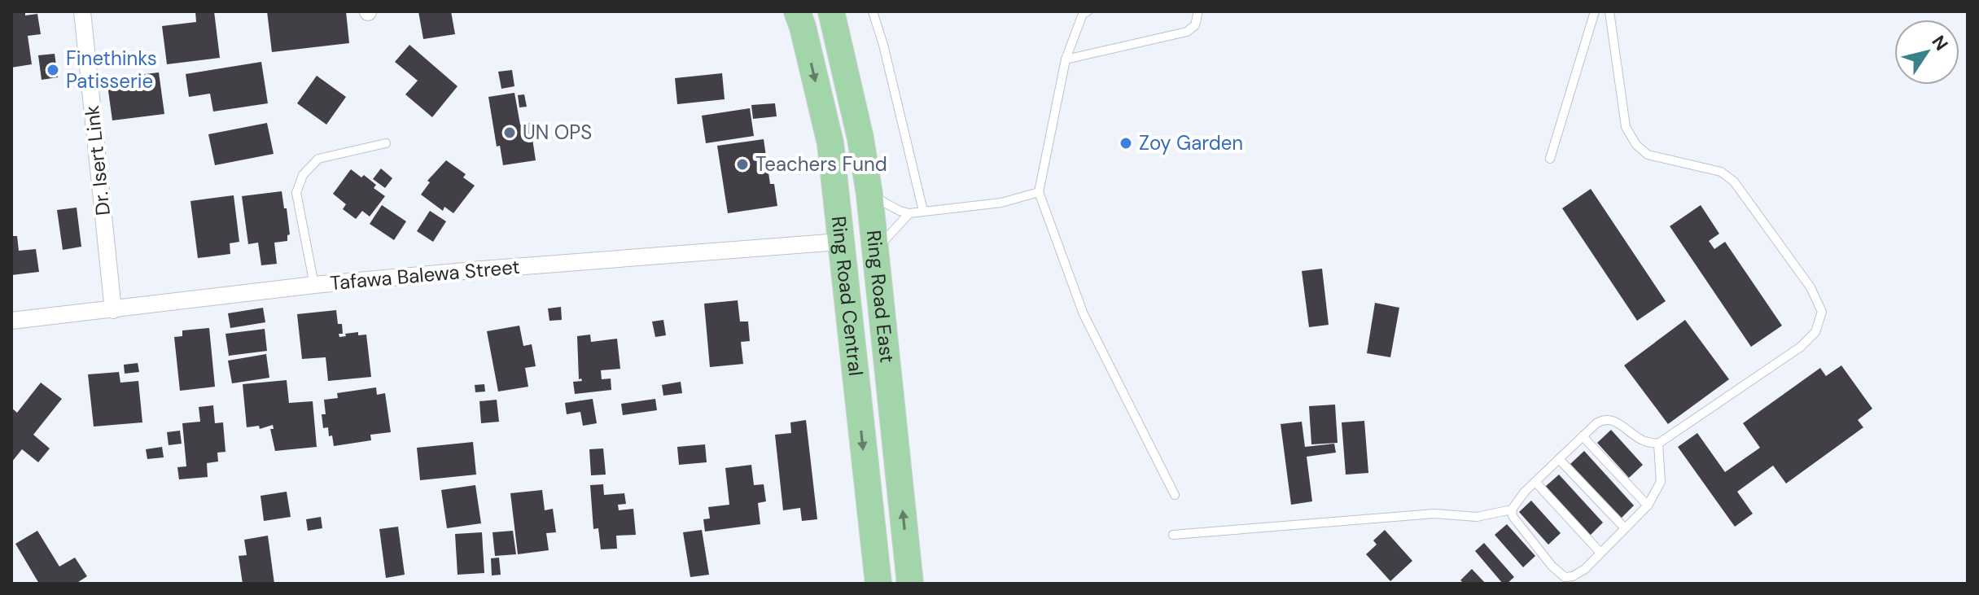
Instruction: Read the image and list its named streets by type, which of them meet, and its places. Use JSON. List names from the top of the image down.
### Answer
{
  "streets": {
    "main road": ["Ring Road Central", "Ring Road East"],
    "street": ["Dr. Isert Link", "Tafawa Balewa Street"]
  },
  "crossings": [
    ["Dr. Isert Link", "Tafawa Balewa Street"],
    ["Tafawa Balewa Street", "Ring Road Central"]
  ],
  "one_way": ["Ring Road Central"],
  "places": [
    "Finethinks Patisserie",
    "UN OPS",
    "Zoy Garden",
    "Teachers Fund"
  ],
  "north": "top right"
}
